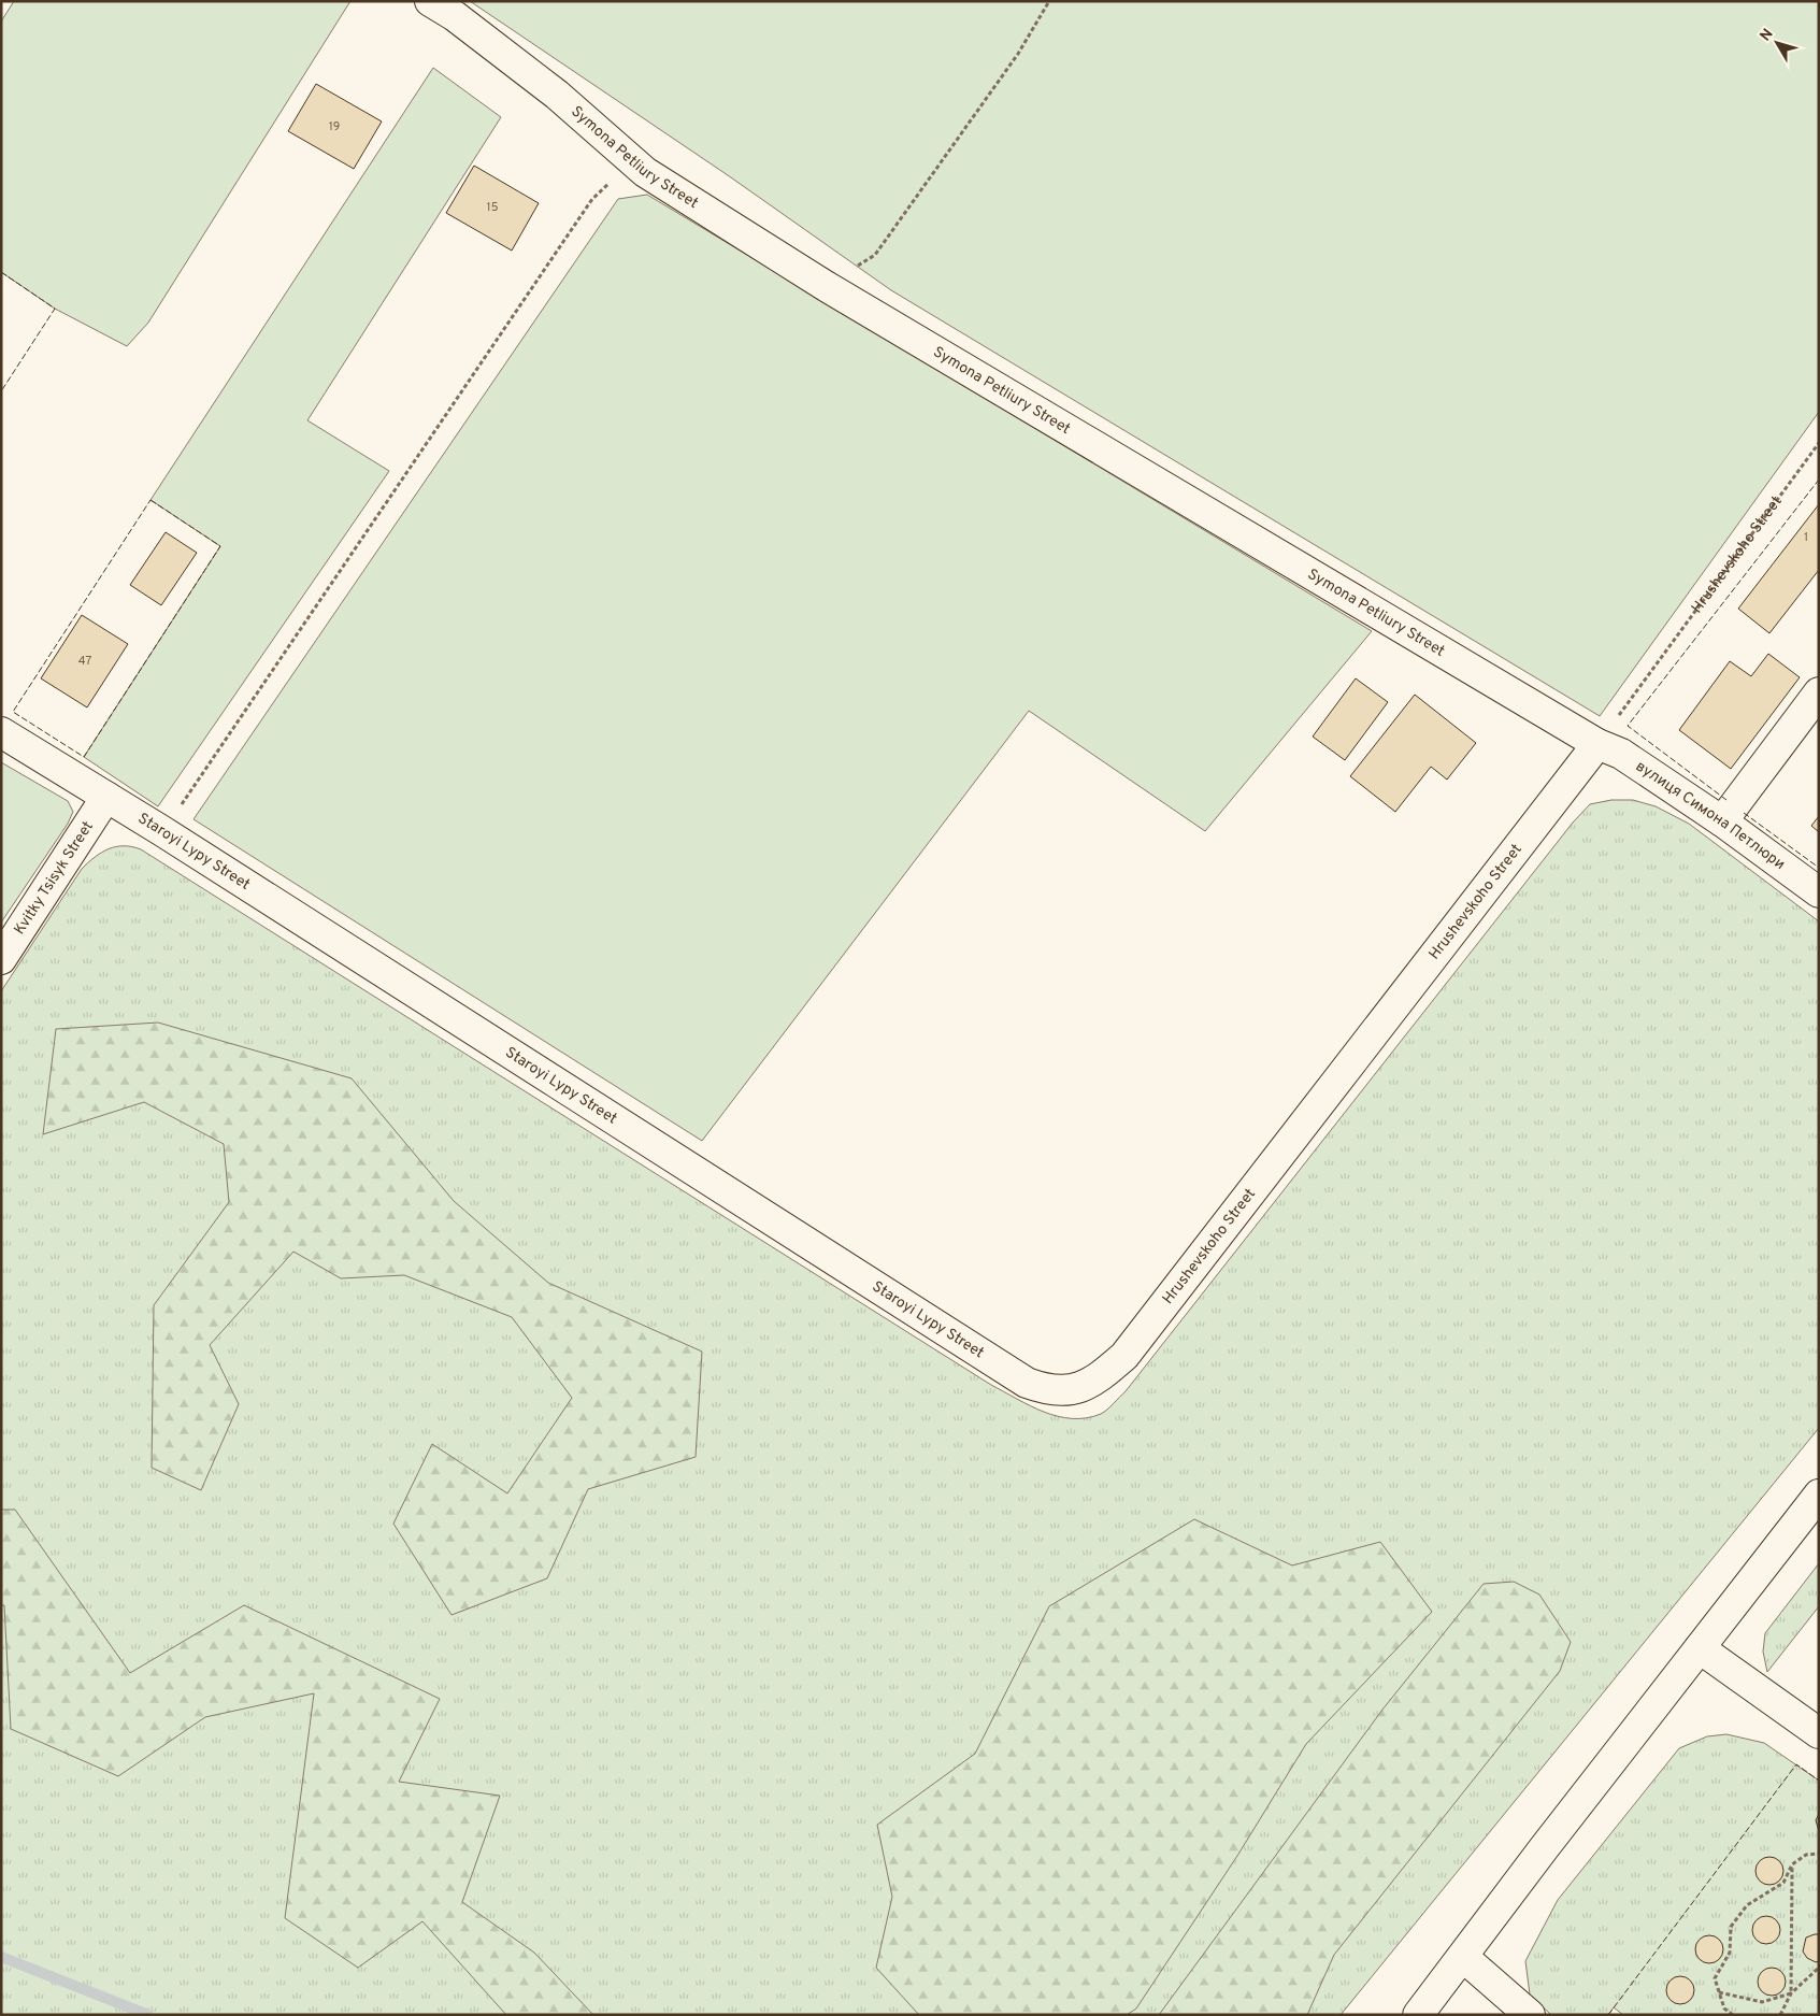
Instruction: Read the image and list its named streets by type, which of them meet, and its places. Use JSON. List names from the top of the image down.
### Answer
{
  "streets": {
    "main road": [
      "Symona Petliury Street",
      "Hrushevskoho Street",
      "вулиця Симона Петлюри",
      "Staroyi Lypy Street",
      "Kvitky Tsisyk Street"
    ]
  },
  "crossings": [
    ["Symona Petliury Street", "Hrushevskoho Street"],
    ["Symona Petliury Street", "вулиця Симона Петлюри"],
    ["Hrushevskoho Street", "вулиця Симона Петлюри"],
    ["Hrushevskoho Street", "Staroyi Lypy Street"],
    ["Staroyi Lypy Street", "Kvitky Tsisyk Street"]
  ],
  "house_numbers": [
    "19",
    "15",
    "1",
    "47"
  ],
  "north": "top left"
}
